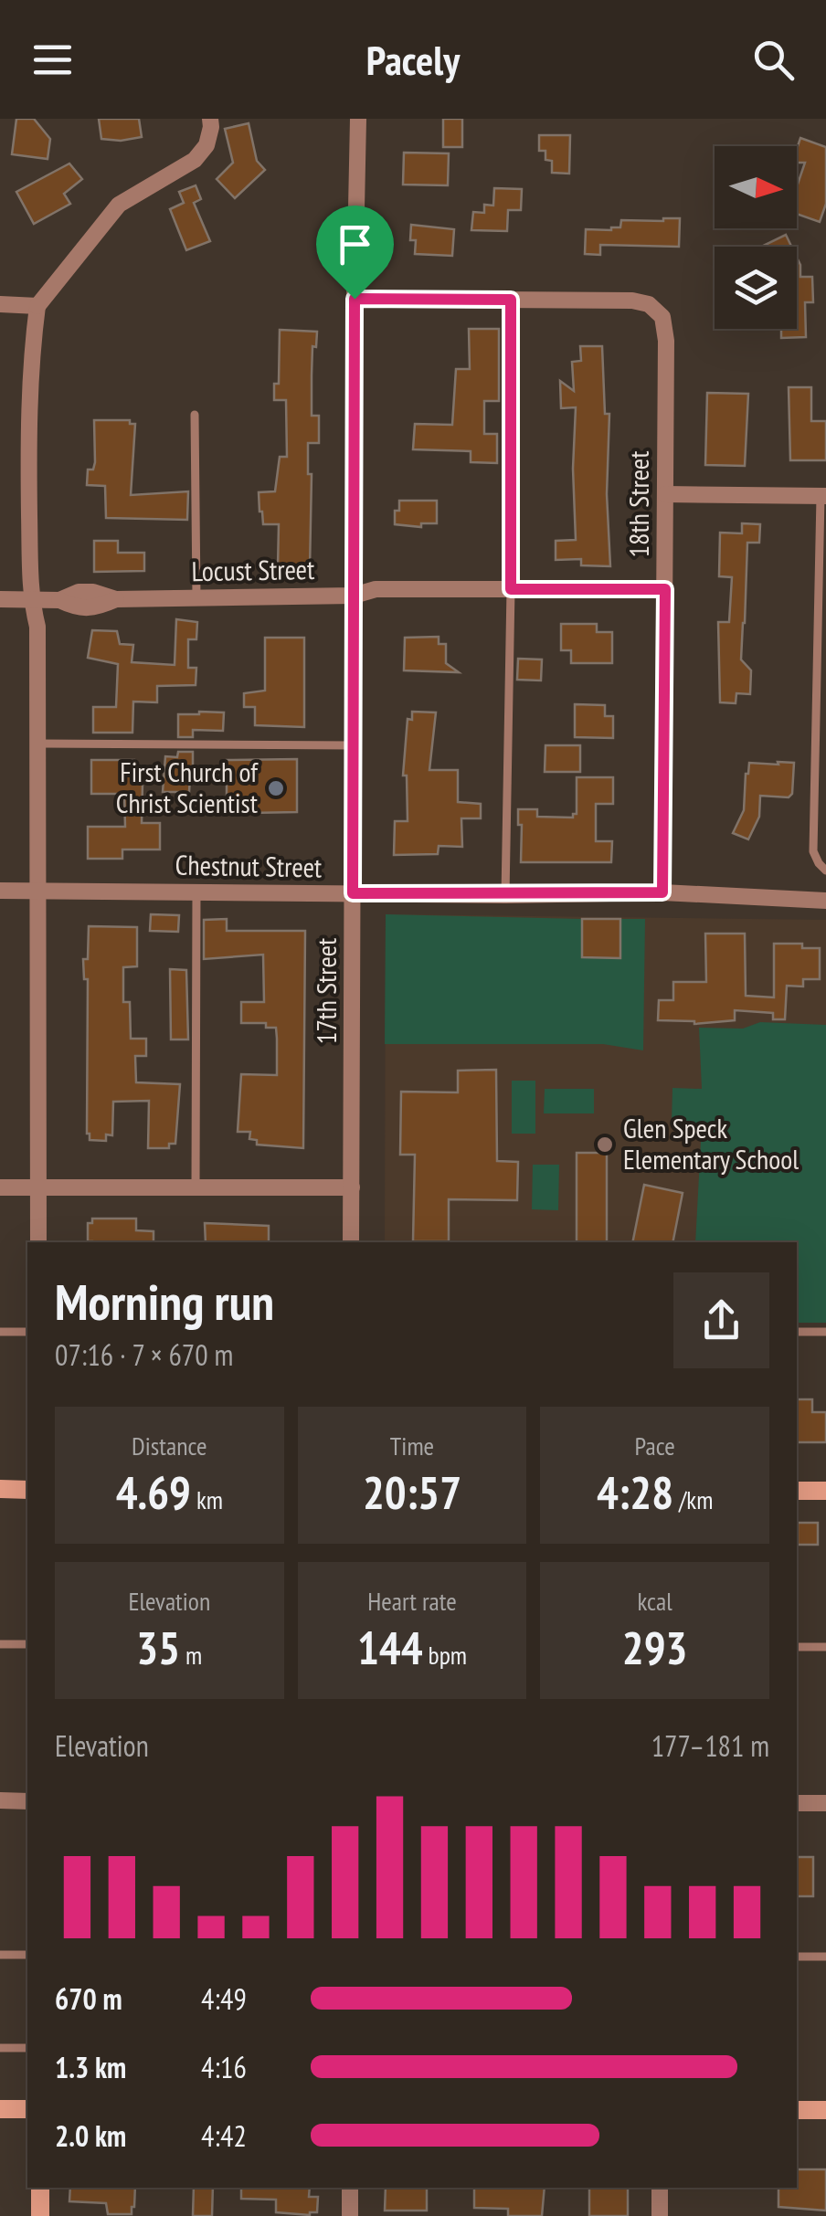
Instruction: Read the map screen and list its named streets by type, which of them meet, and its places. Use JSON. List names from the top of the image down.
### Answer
{
  "streets": {
    "street": [
      "18th Street",
      "Locust Street",
      "Chestnut Street",
      "17th Street"
    ]
  },
  "crossings": [
    ["18th Street", "Locust Street"],
    ["18th Street", "Chestnut Street"],
    ["Locust Street", "17th Street"],
    ["Chestnut Street", "17th Street"]
  ],
  "places": ["First Church of Christ Scientist", "Glen Speck Elementary School"],
  "north": "right",
  "page": {
    "header": "Pacely",
    "heading": ["Morning run", "07:16 · 7 × 670 m"],
    "stats": [
      ["Distance", "4.69 km"],
      ["Time", "20:57"],
      ["Pace", "4:28 /km"],
      ["Elevation", "35 m"],
      ["Heart rate", "144 bpm"],
      ["kcal", "293"]
    ],
    "chart": ["Elevation", "177–181 m"],
    "list": [
      {
        "name": "670 m",
        "note": "4:49"
      },
      {
        "name": "1.3 km",
        "note": "4:16"
      },
      {
        "name": "2.0 km",
        "note": "4:42"
      }
    ]
  }
}
